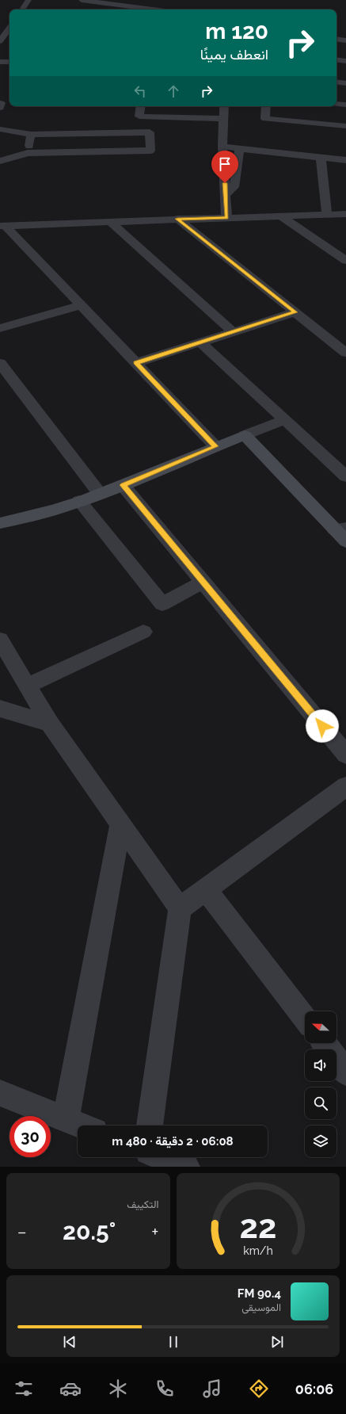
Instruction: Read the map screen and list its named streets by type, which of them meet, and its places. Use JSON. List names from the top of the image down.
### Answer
{
  "north": "left",
  "page": {
    "turn": ["120 m", "انعطف يمينًا"],
    "limit": "30",
    "trip": "06:08 · 2 دقيقة · 480 m",
    "tile": "التكييف",
    "heat": ["−", "20.5°", "+"],
    "song": ["90.4 FM", "الموسيقى"],
    "tabs": "06:06",
    "gauge": ["22", "km/h"]
  }
}
